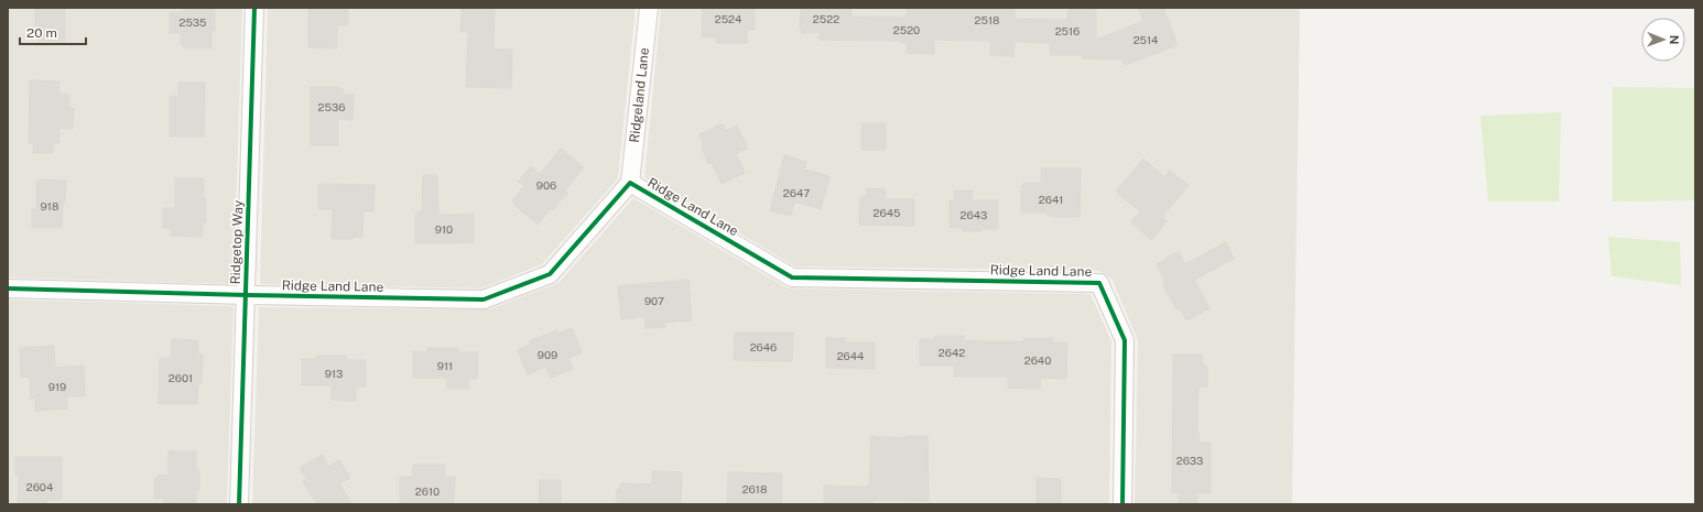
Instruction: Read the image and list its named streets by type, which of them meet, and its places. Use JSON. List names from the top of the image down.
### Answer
{
  "streets": {
    "street": ["Ridgeland Lane", "Ridge Land Lane", "Ridgetop Way"]
  },
  "crossings": [
    ["Ridgeland Lane", "Ridge Land Lane"],
    ["Ridge Land Lane", "Ridgetop Way"]
  ],
  "house_numbers": [
    "2524",
    "2522",
    "2518",
    "2535",
    "2520",
    "2516",
    "2514",
    "2536",
    "906",
    "2647",
    "2641",
    "918",
    "2645",
    "2643",
    "910",
    "907",
    "2646",
    "2642",
    "909",
    "2644",
    "2640",
    "911",
    "913",
    "2601",
    "919",
    "2633",
    "2604",
    "2618",
    "2610"
  ],
  "scale_bar": "20 m",
  "north": "right"
}
